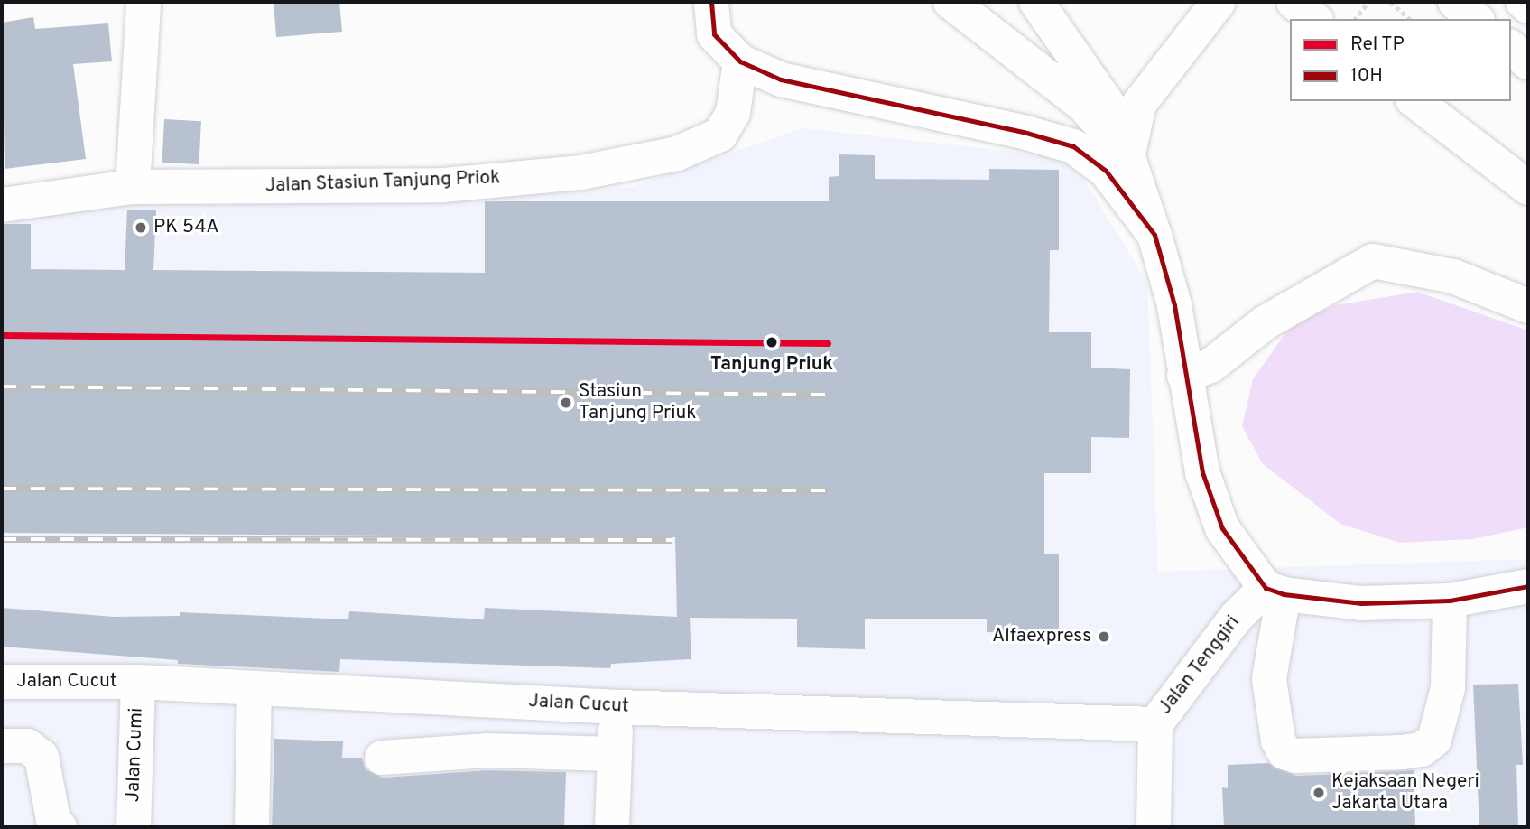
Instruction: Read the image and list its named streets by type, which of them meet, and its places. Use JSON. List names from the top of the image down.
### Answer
{
  "streets": {
    "main road": [
      "Jalan Stasiun Tanjung Priok",
      "Jalan Tenggiri",
      "Jalan Cucut",
      "Jalan Cumi"
    ]
  },
  "crossings": [
    ["Jalan Tenggiri", "Jalan Cucut"],
    ["Jalan Cucut", "Jalan Cumi"]
  ],
  "places": [
    "PK 54A",
    "Tanjung Priuk",
    "Stasiun Tanjung Priuk",
    "Alfaexpress",
    "Kejaksaan Negeri Jakarta Utara"
  ],
  "lines": ["transit line 10H", "rail line TP"],
  "legend": ["Rel TP", "10H"]
}
